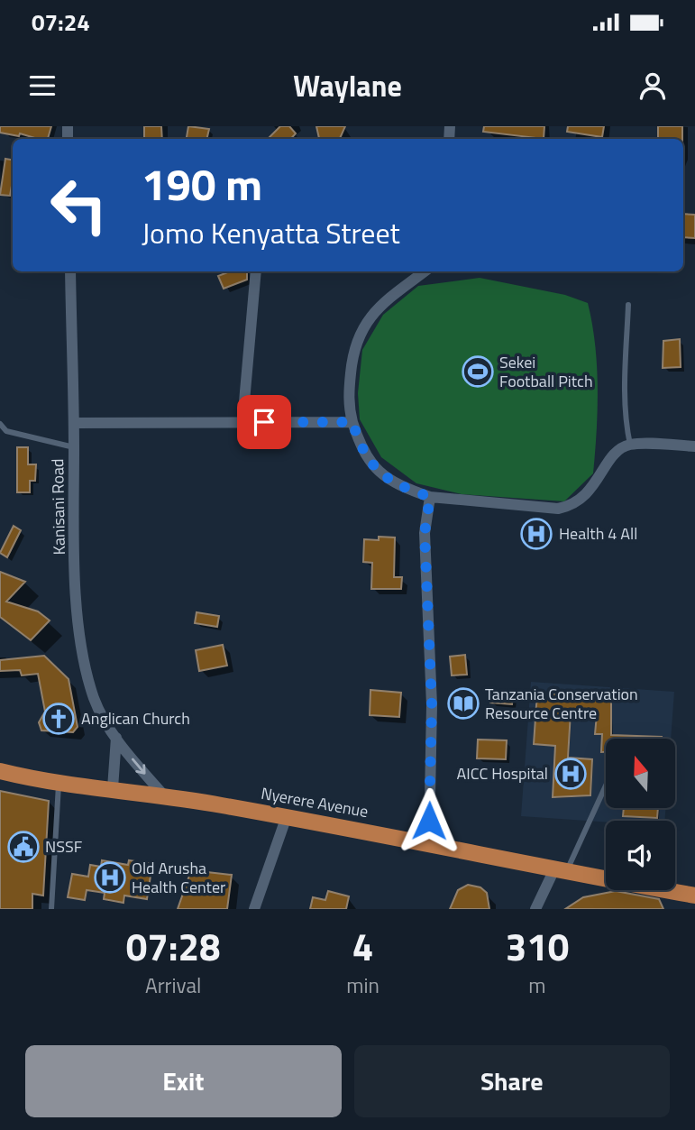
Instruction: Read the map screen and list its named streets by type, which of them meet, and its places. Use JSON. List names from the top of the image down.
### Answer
{
  "streets": {
    "main road": ["Nyerere Avenue"],
    "street": ["Kanisani Road"]
  },
  "crossings": [
    ["Kanisani Road", "Nyerere Avenue"]
  ],
  "places": {
    "sports": ["Sekei Football Pitch"],
    "hospital": ["Health 4 All", "AICC Hospital", "Old Arusha Health Center"],
    "library": ["Tanzania Conservation Resource Centre"],
    "church": ["Anglican Church"],
    "public building": ["NSSF"]
  },
  "north": "top",
  "page": {
    "status": "07:24",
    "header": "Waylane",
    "turn": ["190 m", "Jomo Kenyatta Street"],
    "eta": [
      "07:28",
      "Arrival",
      "4",
      "min",
      "310",
      "m"
    ],
    "buttons": ["Exit", "Share"]
  }
}
